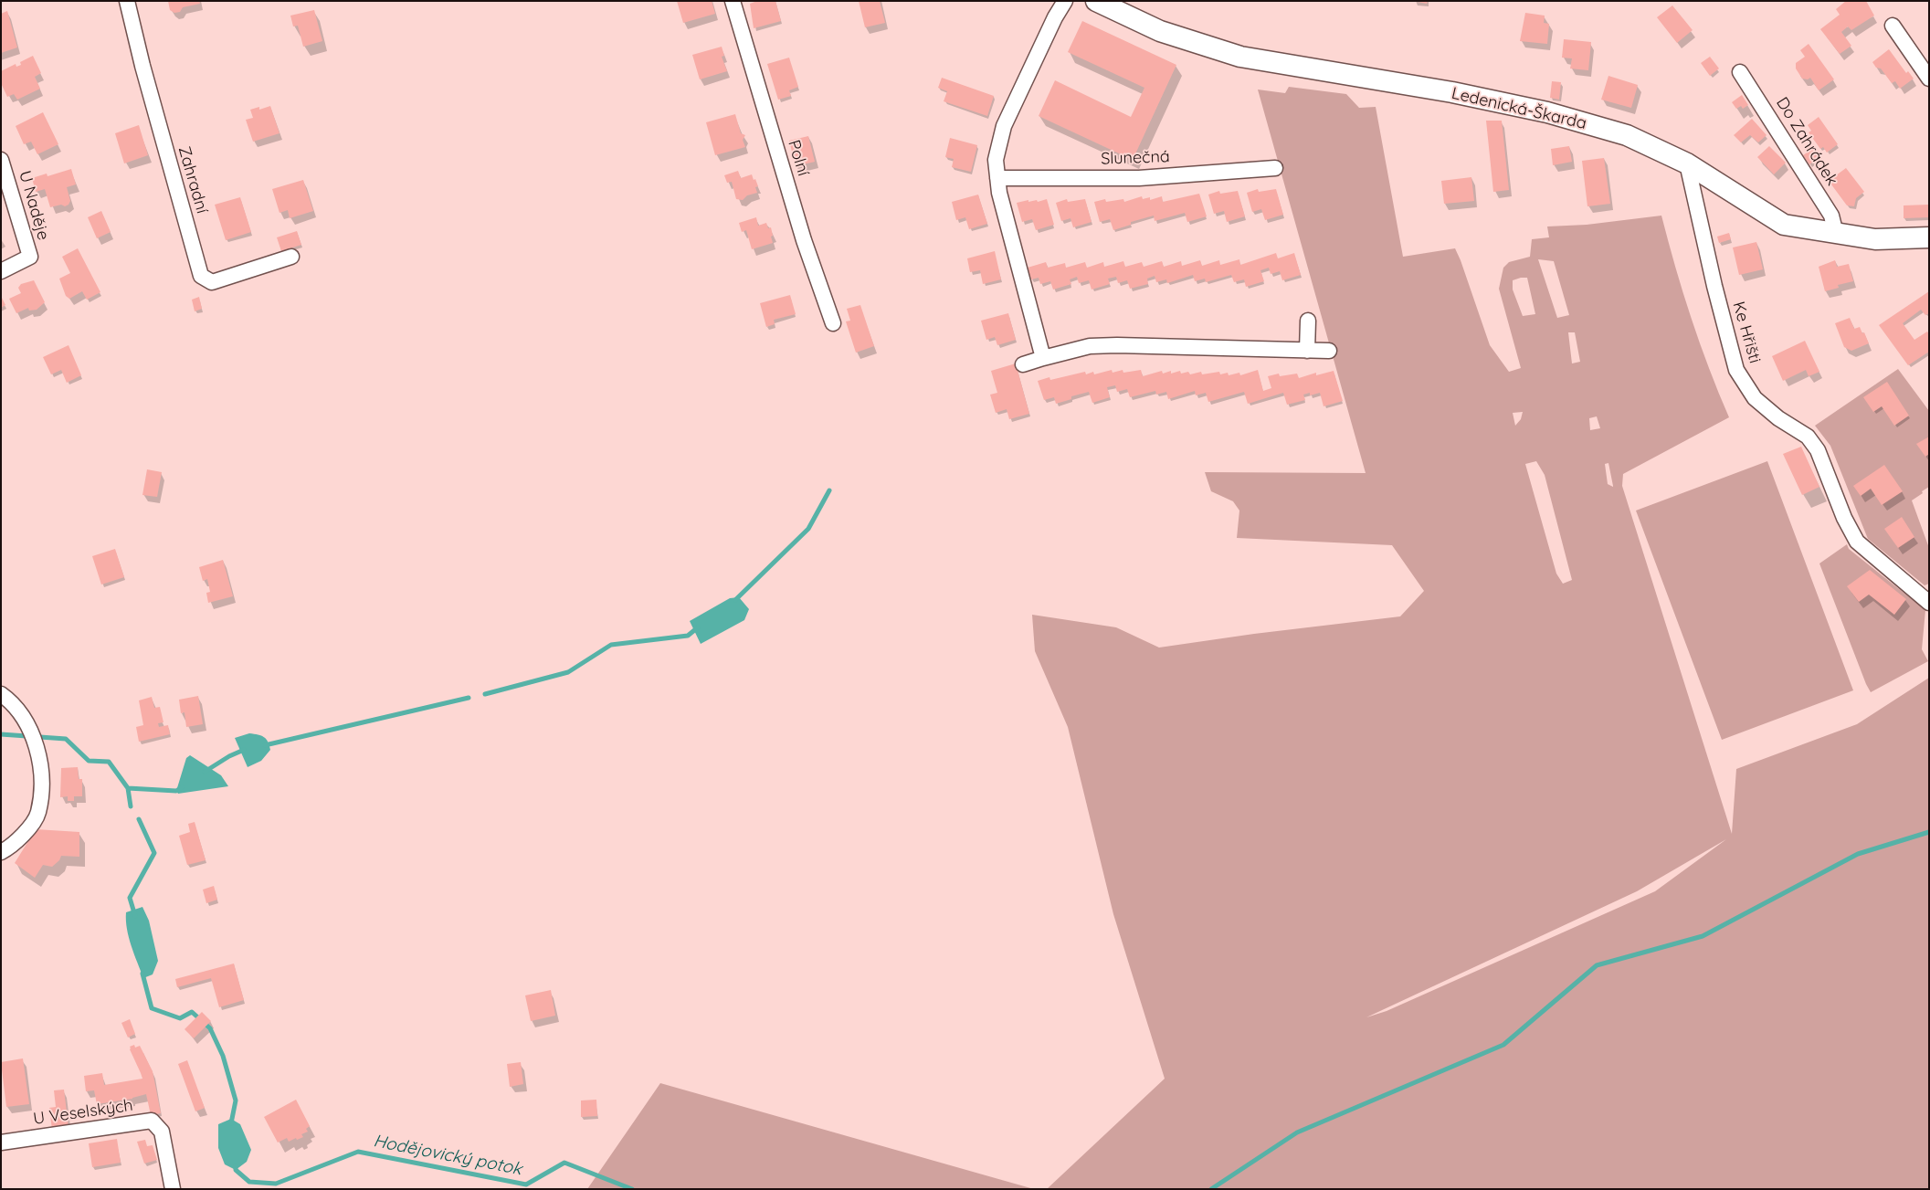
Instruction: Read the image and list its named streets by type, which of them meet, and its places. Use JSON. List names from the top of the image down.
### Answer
{
  "streets": {
    "main road": ["Ledenická-Škarda"],
    "street": [
      "Do Zahrádek",
      "Polní",
      "Slunečná",
      "Zahradní",
      "U Naděje",
      "Ke Hřišti",
      "U Veselských"
    ]
  },
  "crossings": [
    ["Ledenická-Škarda", "Do Zahrádek"],
    ["Ledenická-Škarda", "Ke Hřišti"]
  ],
  "water": ["Hodějovický potok"]
}
